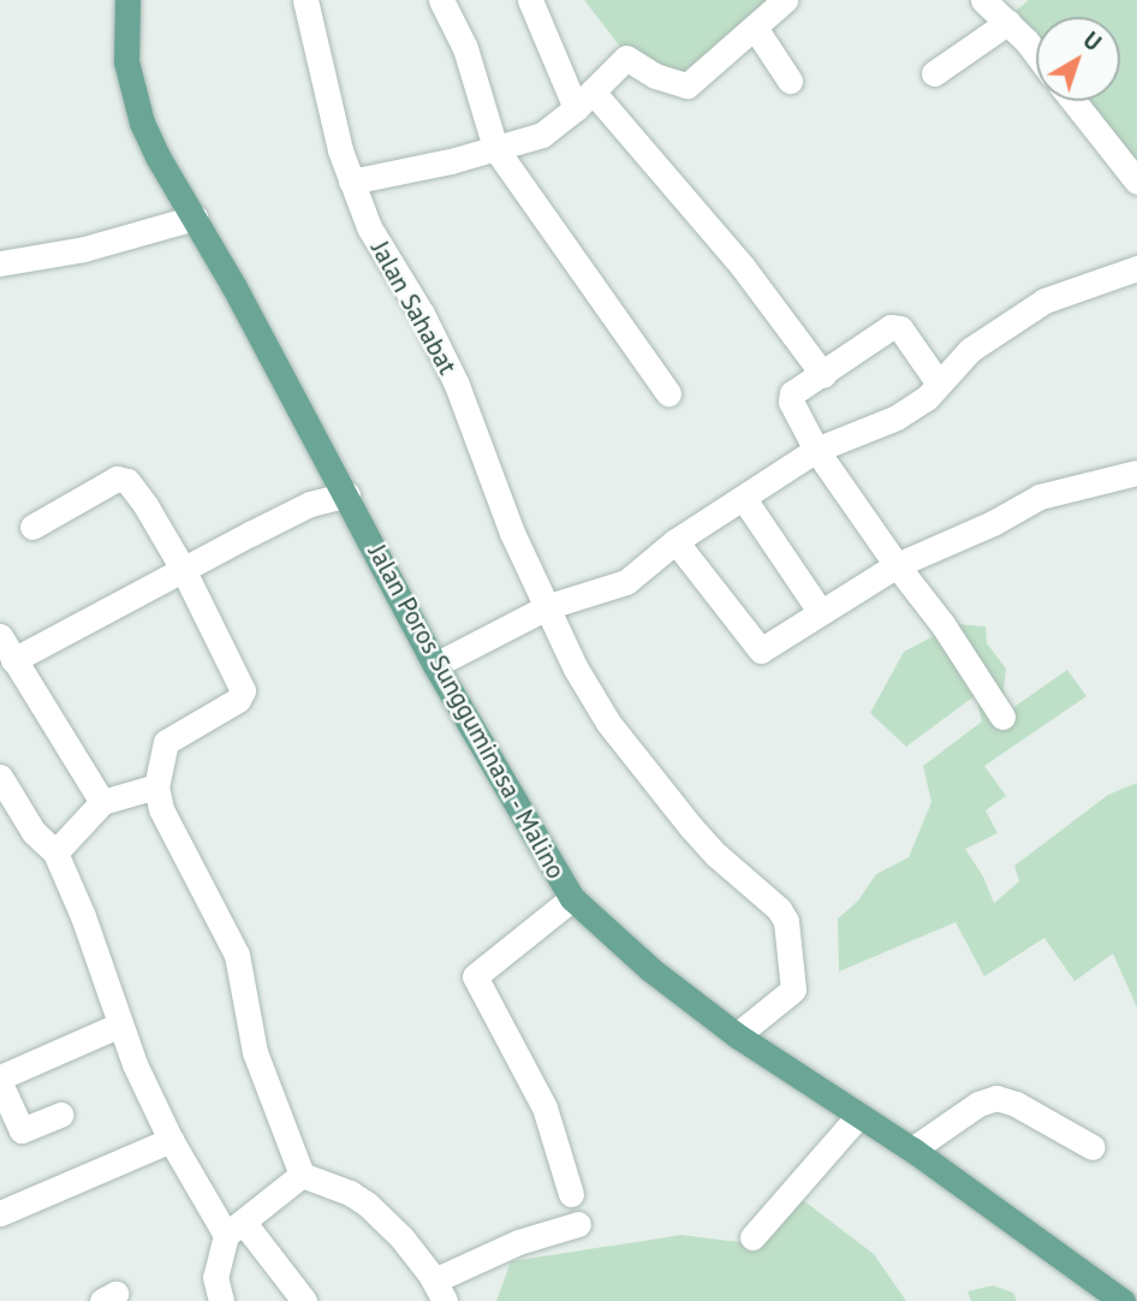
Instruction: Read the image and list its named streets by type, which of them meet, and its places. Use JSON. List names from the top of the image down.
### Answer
{
  "streets": {
    "main road": ["Jalan Poros Sungguminasa - Malino"],
    "street": ["Jalan Sahabat"]
  },
  "crossings": [
    ["Jalan Sahabat", "Jalan Poros Sungguminasa - Malino"]
  ],
  "north": "top right"
}
